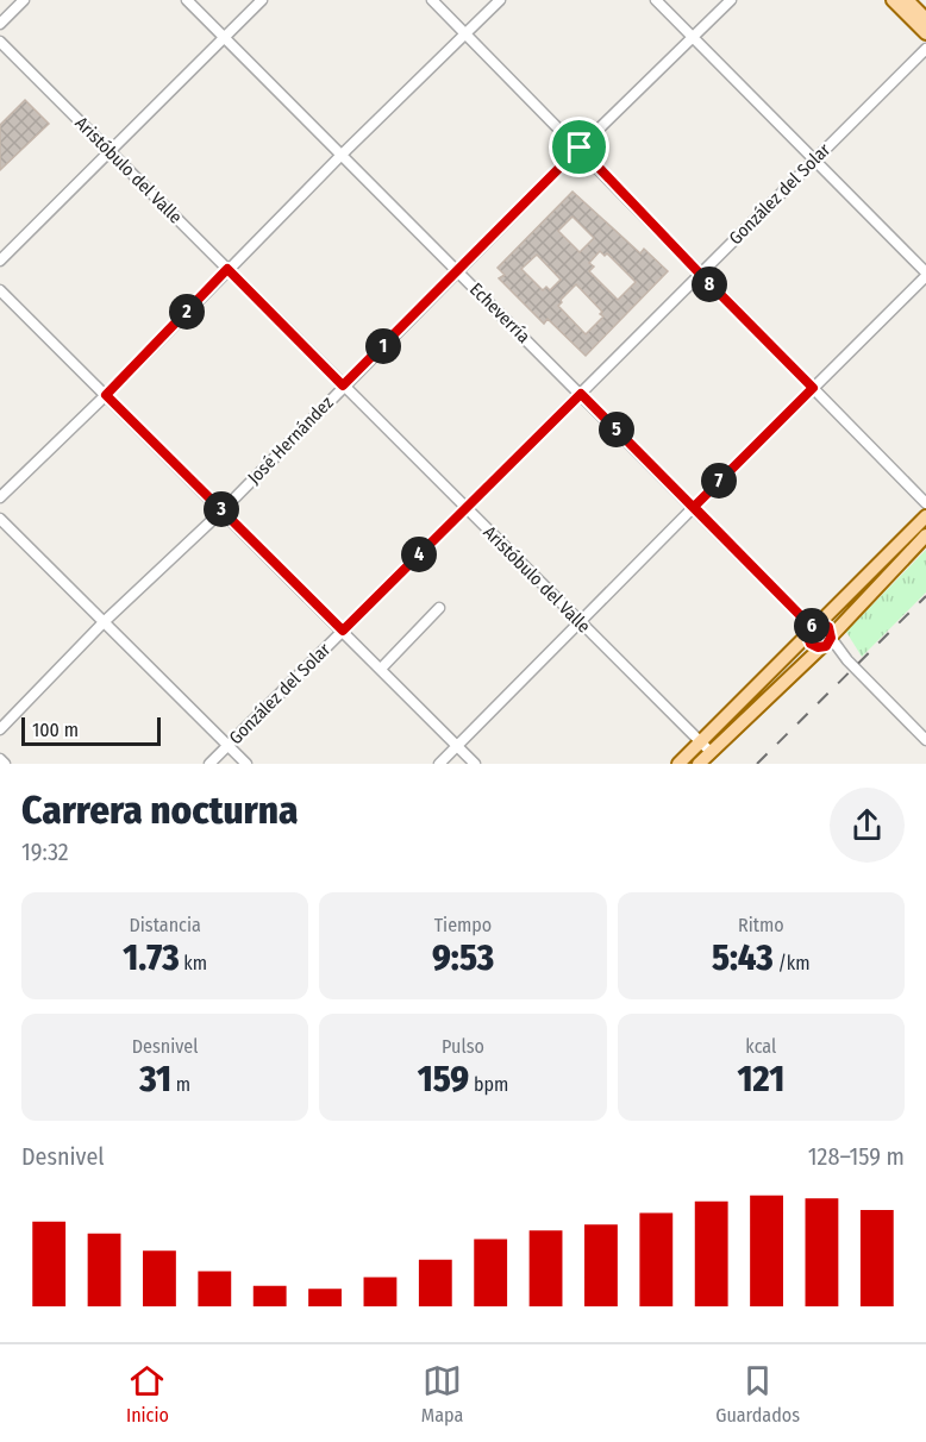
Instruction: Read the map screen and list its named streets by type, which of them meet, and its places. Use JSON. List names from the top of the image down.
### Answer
{
  "streets": {
    "street": [
      "Aristóbulo del Valle",
      "González del Solar",
      "Echeverría",
      "José Hernández"
    ]
  },
  "crossings": [
    ["Aristóbulo del Valle", "González del Solar"],
    ["Aristóbulo del Valle", "José Hernández"],
    ["González del Solar", "Echeverría"],
    ["Echeverría", "José Hernández"]
  ],
  "scale_bar": "100 m",
  "page": {
    "pins": [
      "8",
      "2",
      "1",
      "5",
      "7",
      "3",
      "4",
      "6"
    ],
    "scale": "100 m",
    "heading": ["Carrera nocturna", "19:32"],
    "stats": [
      ["Distancia", "1.73 km"],
      ["Tiempo", "9:53"],
      ["Ritmo", "5:43 /km"],
      ["Desnivel", "31 m"],
      ["Pulso", "159 bpm"],
      ["kcal", "121"]
    ],
    "chart": ["Desnivel", "128–159 m"],
    "tabs": ["Inicio", "Mapa", "Guardados"]
  }
}
